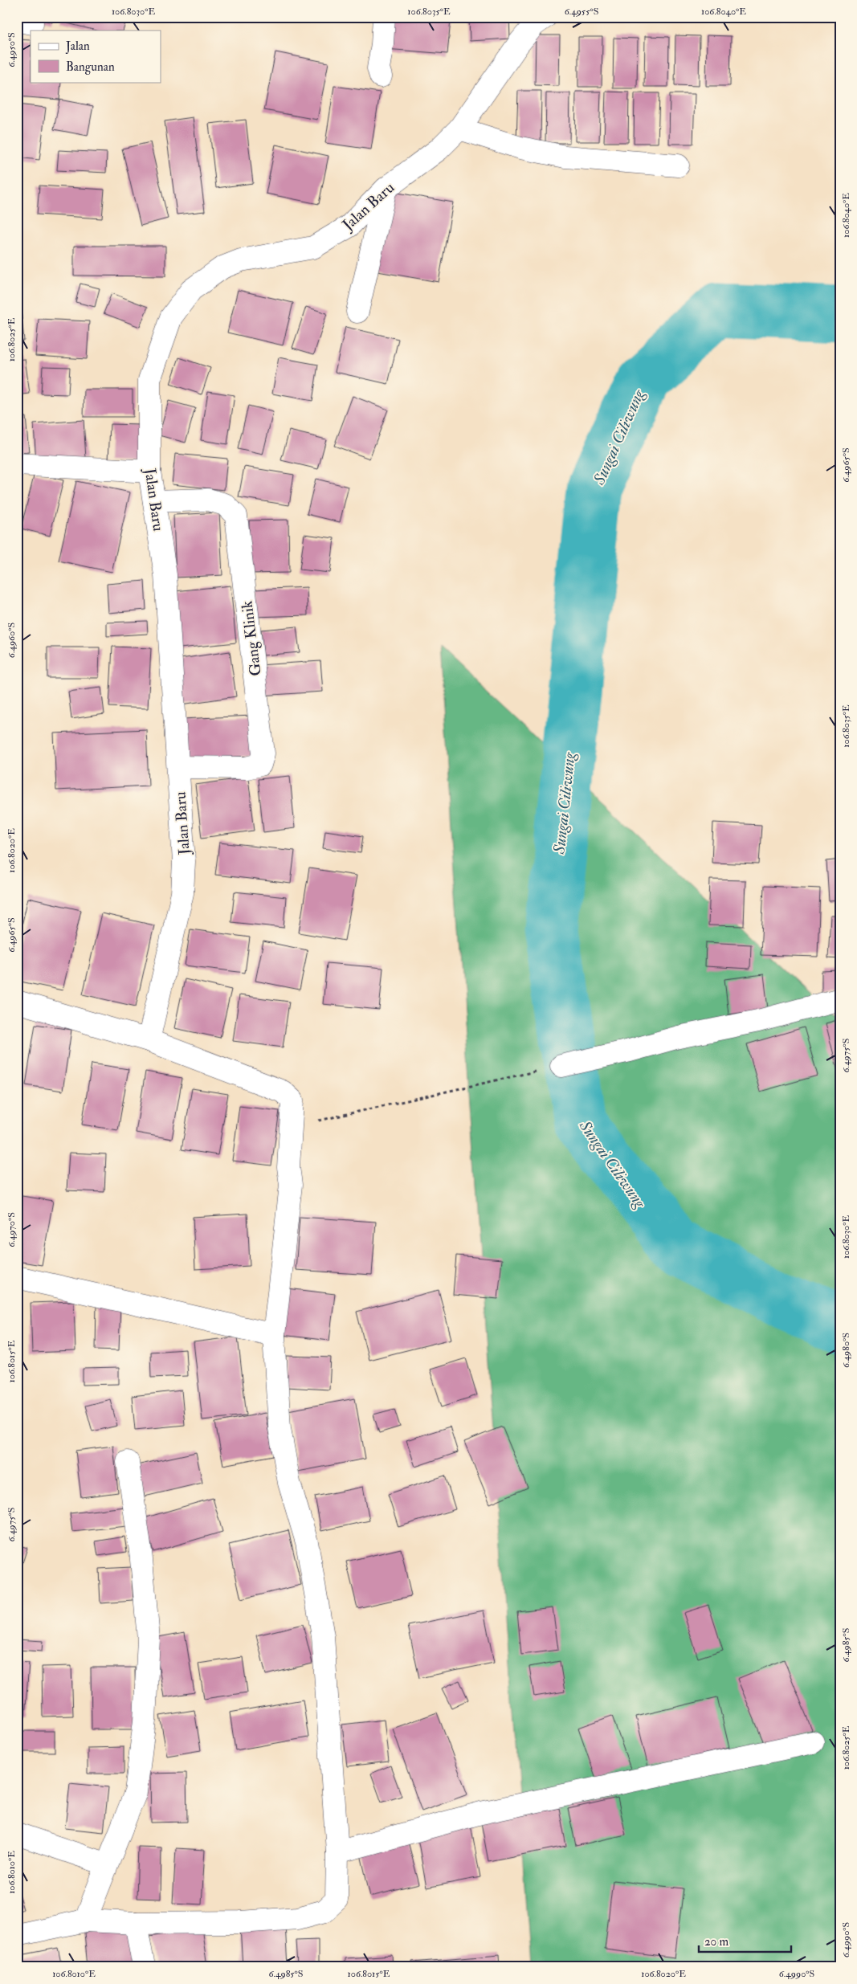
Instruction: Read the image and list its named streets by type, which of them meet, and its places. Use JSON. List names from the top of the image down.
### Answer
{
  "streets": {
    "street": ["Jalan Baru", "Gang Klinik"]
  },
  "crossings": [
    ["Jalan Baru", "Gang Klinik"]
  ],
  "water": ["Sungai Ciliwung"],
  "legend": ["Jalan", "Bangunan"],
  "scale_bar": "20 m",
  "coordinates": [
    "106.8030°E",
    "106.8035°E",
    "6.4955°S",
    "106.8040°E",
    "6.4950°S",
    "106.8025°E",
    "6.4965°S",
    "6.4960°S",
    "106.8020°E",
    "6.4975°S",
    "6.4970°S",
    "6.4980°S",
    "106.8015°E",
    "6.4985°S",
    "106.8010°E",
    "6.4990°S"
  ]
}
